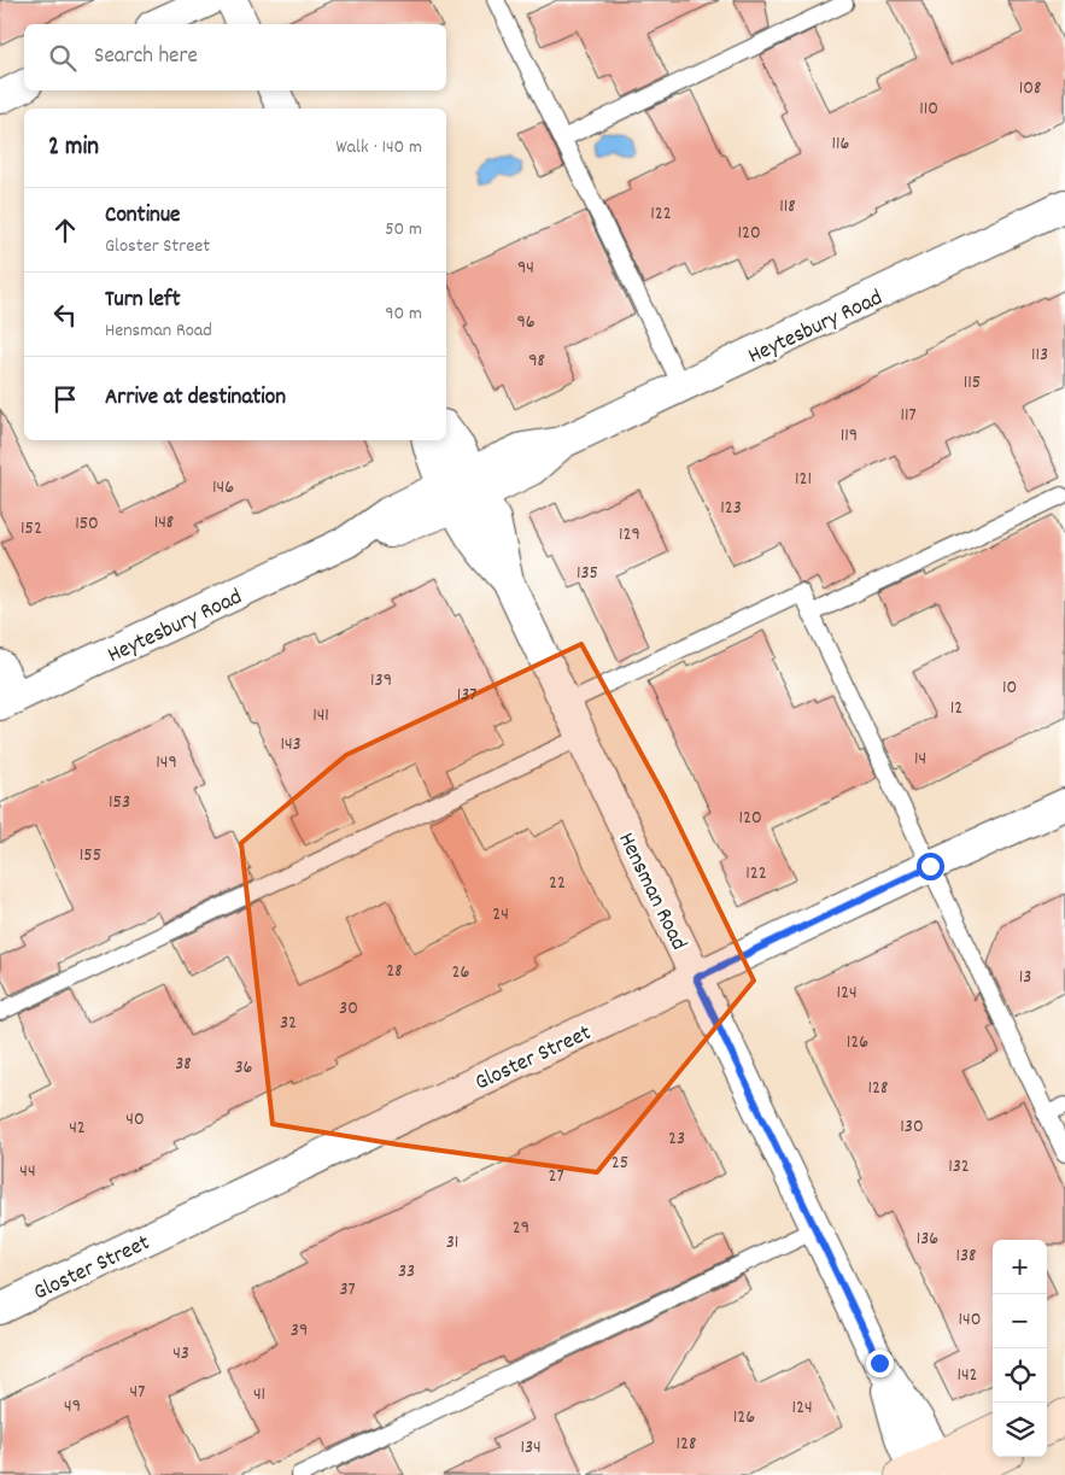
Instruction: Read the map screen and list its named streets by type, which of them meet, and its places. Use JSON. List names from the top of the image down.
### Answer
{
  "streets": {
    "street": ["Heytesbury Road", "Hensman Road", "Gloster Street"]
  },
  "crossings": [
    ["Heytesbury Road", "Hensman Road"],
    ["Hensman Road", "Gloster Street"]
  ],
  "house_numbers": [
    "108",
    "110",
    "116",
    "118",
    "122",
    "120",
    "94",
    "96",
    "113",
    "98",
    "115",
    "117",
    "119",
    "121",
    "146",
    "123",
    "148",
    "150",
    "152",
    "129",
    "135",
    "139",
    "10",
    "137",
    "12",
    "141",
    "143",
    "14",
    "149",
    "153",
    "120",
    "155",
    "122",
    "22",
    "24",
    "28",
    "26",
    "13",
    "124",
    "30",
    "32",
    "126",
    "38",
    "36",
    "128",
    "40",
    "130",
    "42",
    "23",
    "25",
    "132",
    "44",
    "27",
    "29",
    "136",
    "31",
    "138",
    "33",
    "37",
    "140",
    "39",
    "43",
    "142",
    "47",
    "41",
    "49",
    "124",
    "126",
    "128",
    "134"
  ],
  "page": {
    "search": "Search here",
    "heading": ["2 min", "Walk · 140 m"],
    "list": [
      ["Continue", "Gloster Street", "50 m"],
      ["Turn left", "Hensman Road", "90 m"],
      "Arrive at destination"
    ],
    "map_buttons": ["+", "−"]
  }
}
